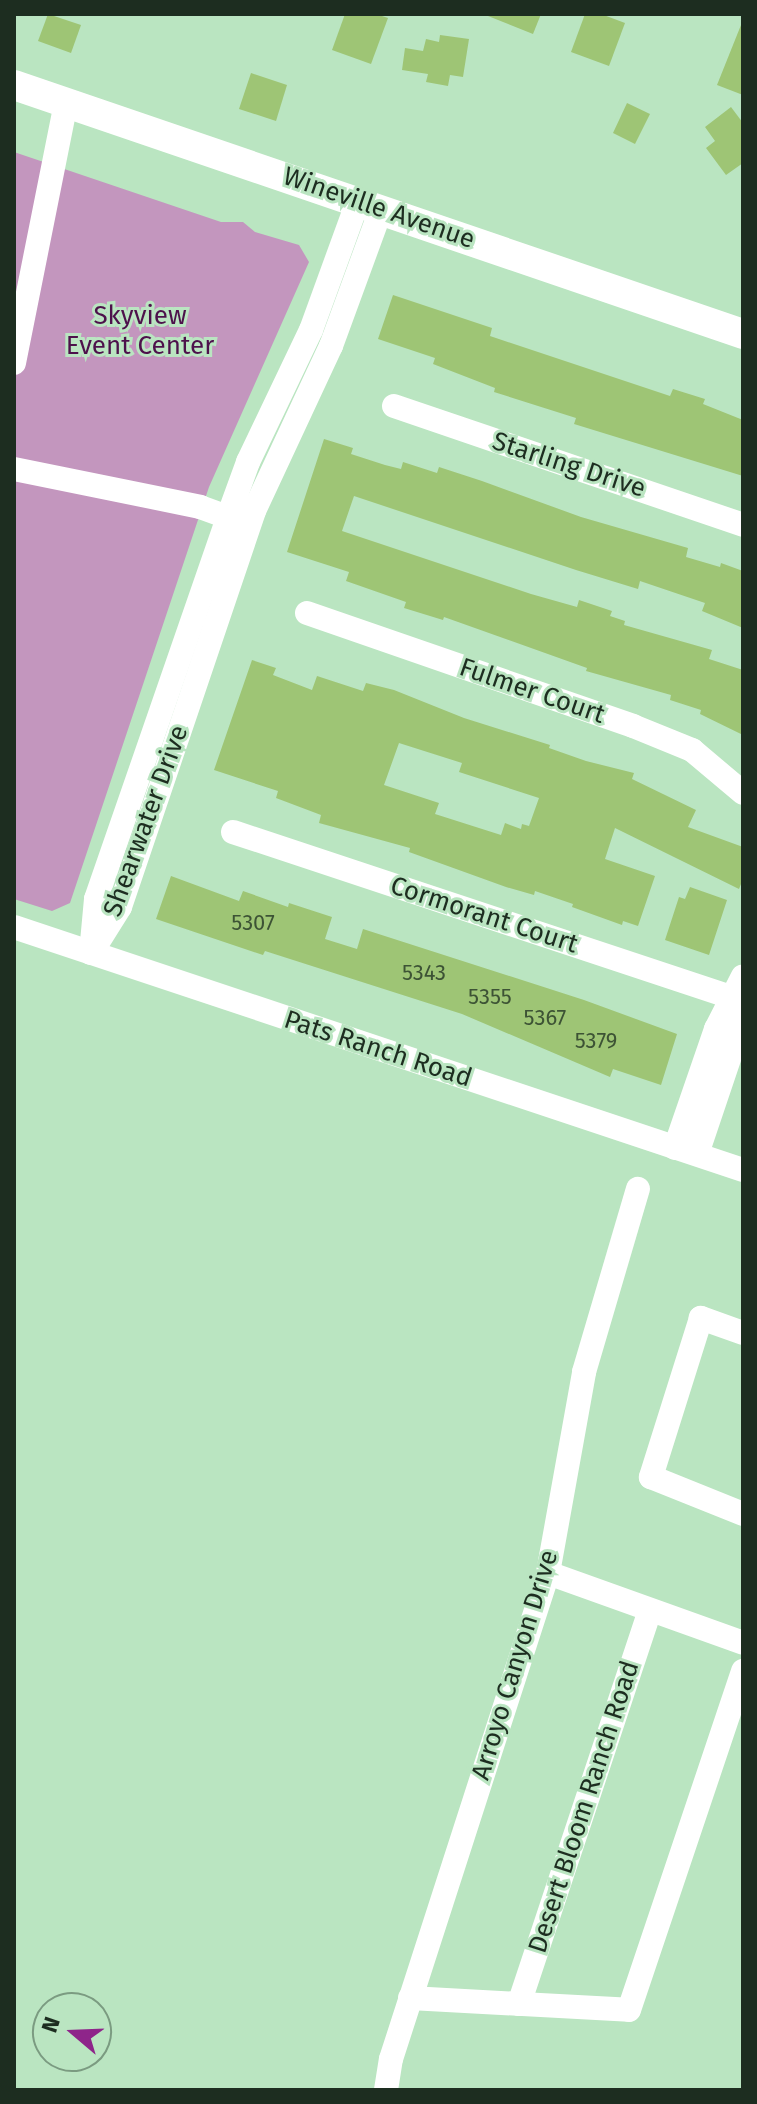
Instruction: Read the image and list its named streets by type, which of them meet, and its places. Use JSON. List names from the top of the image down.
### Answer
{
  "streets": {
    "main road": ["Wineville Avenue"],
    "street": [
      "Starling Drive",
      "Fulmer Court",
      "Shearwater Drive",
      "Cormorant Court",
      "Pats Ranch Road",
      "Arroyo Canyon Drive",
      "Desert Bloom Ranch Road"
    ]
  },
  "crossings": [
    ["Wineville Avenue", "Shearwater Drive"],
    ["Shearwater Drive", "Pats Ranch Road"]
  ],
  "parks": ["Skyview Event Center"],
  "house_numbers": [
    "5307",
    "5343",
    "5355",
    "5367",
    "5379"
  ],
  "north": "left"
}
